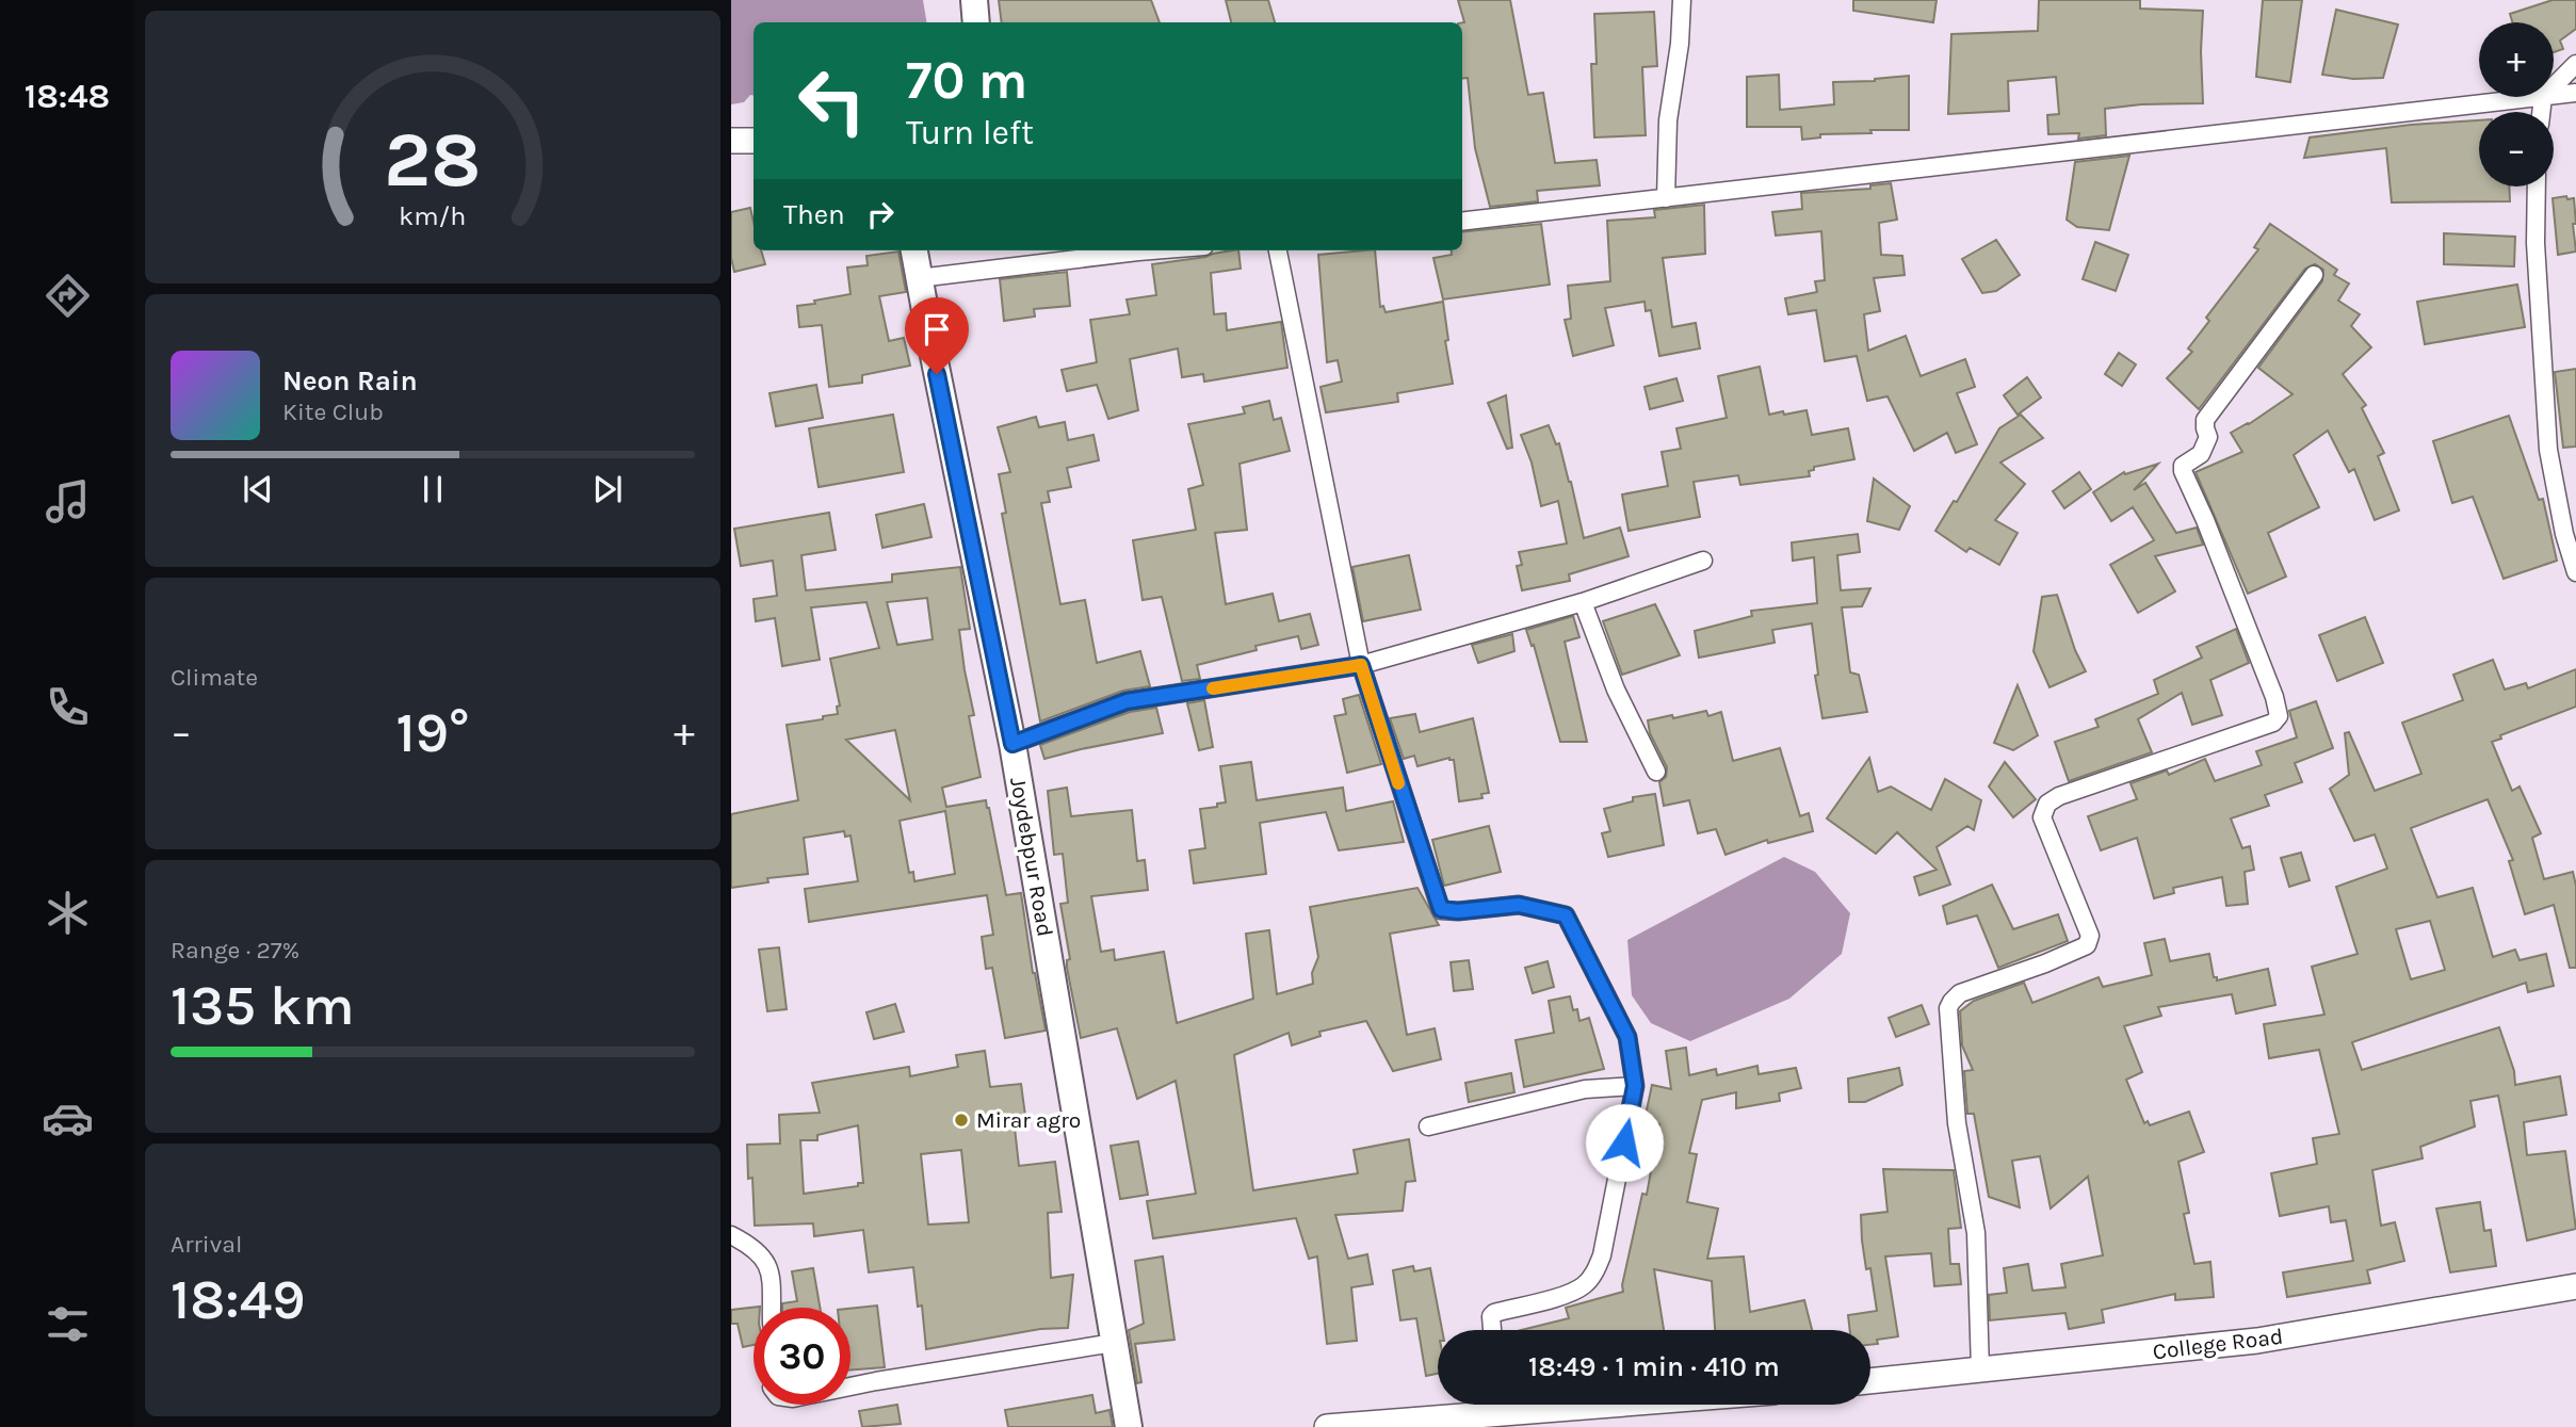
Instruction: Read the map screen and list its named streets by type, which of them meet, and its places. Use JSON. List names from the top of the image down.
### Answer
{
  "streets": {
    "main road": ["Joydebpur Road", "College Road"]
  },
  "places": ["Mirar agro"],
  "page": {
    "tabs": "18:48",
    "map_buttons": ["+", "−"],
    "turn": ["70 m", "Turn left"],
    "then": "Then",
    "song": ["Neon Rain", "Kite Club"],
    "tile": [
      "Climate",
      ["Range · 27%", "135 km"],
      ["Arrival", "18:49"]
    ],
    "heat": ["−", "19°", "+"],
    "limit": "30",
    "trip": "18:49 · 1 min · 410 m",
    "gauge": ["28", "km/h"]
  }
}
